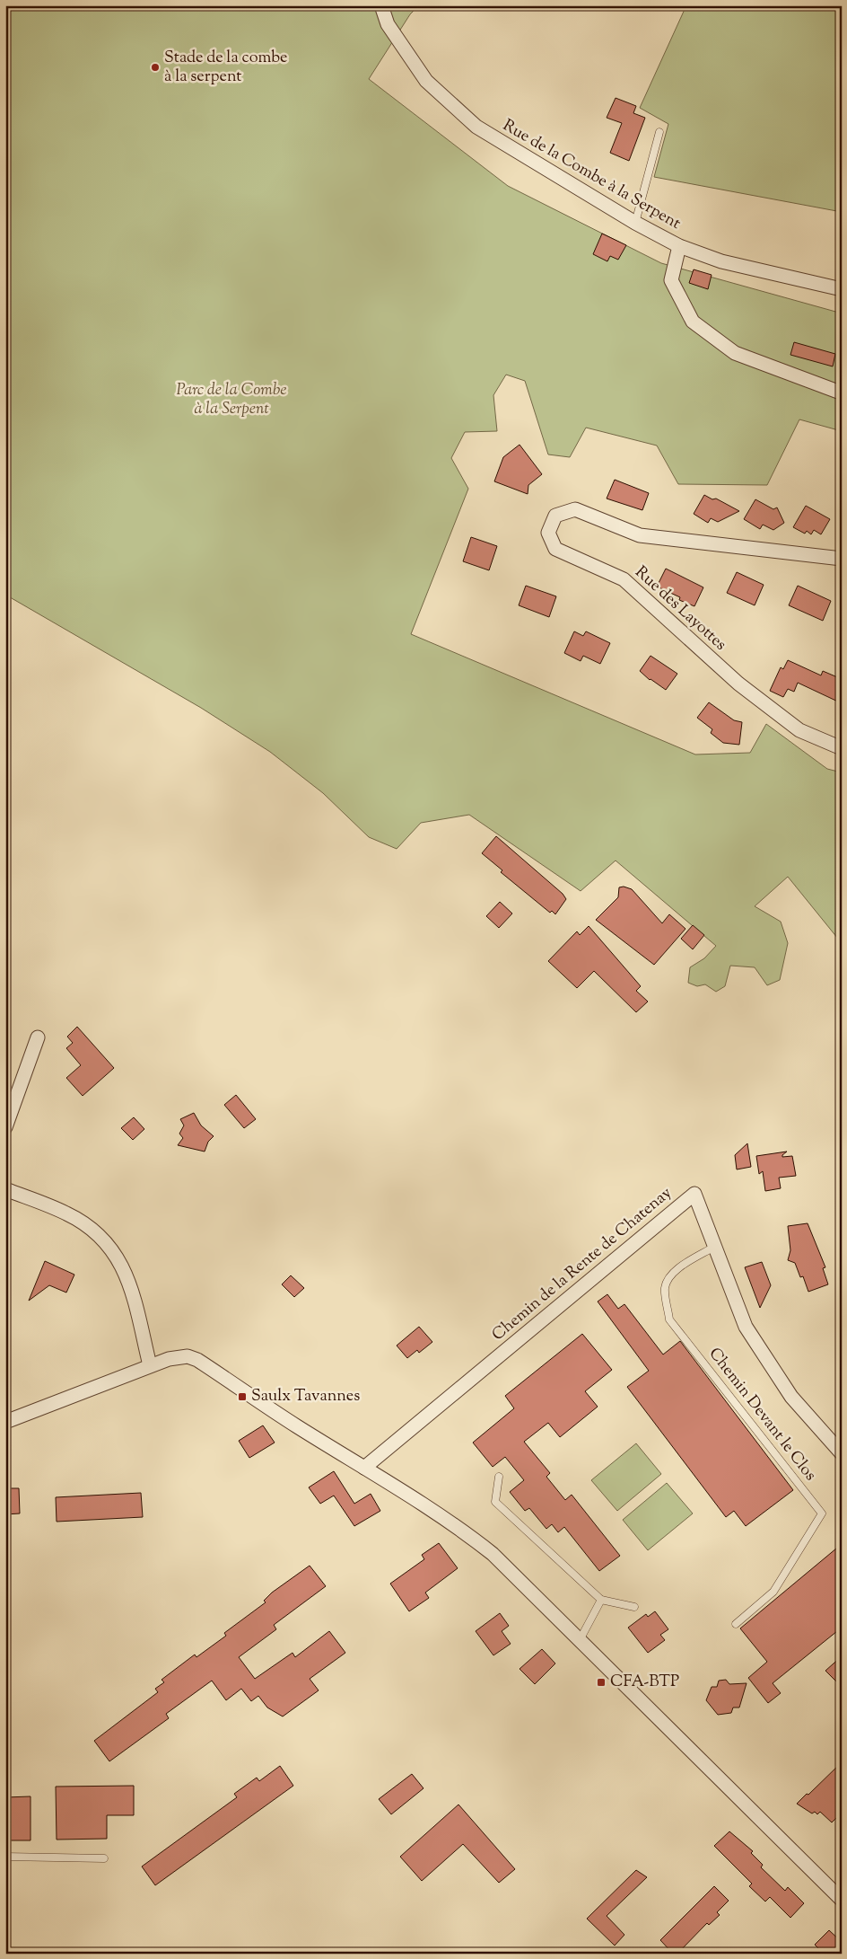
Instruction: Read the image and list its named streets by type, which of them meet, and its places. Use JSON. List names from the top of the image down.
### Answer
{
  "streets": {
    "street": ["Rue de la Combe à la Serpent", "Rue des Layottes", "Chemin de la Rente de Chatenay"],
    "lane": ["Chemin Devant le Clos"]
  },
  "crossings": [
    ["Chemin de la Rente de Chatenay", "Chemin Devant le Clos"]
  ],
  "parks": ["Parc de la Combe à la Serpent"],
  "places": {
    "other": ["Stade de la combe à la serpent"],
    "transit": ["Saulx Tavannes", "CFA-BTP"]
  }
}
